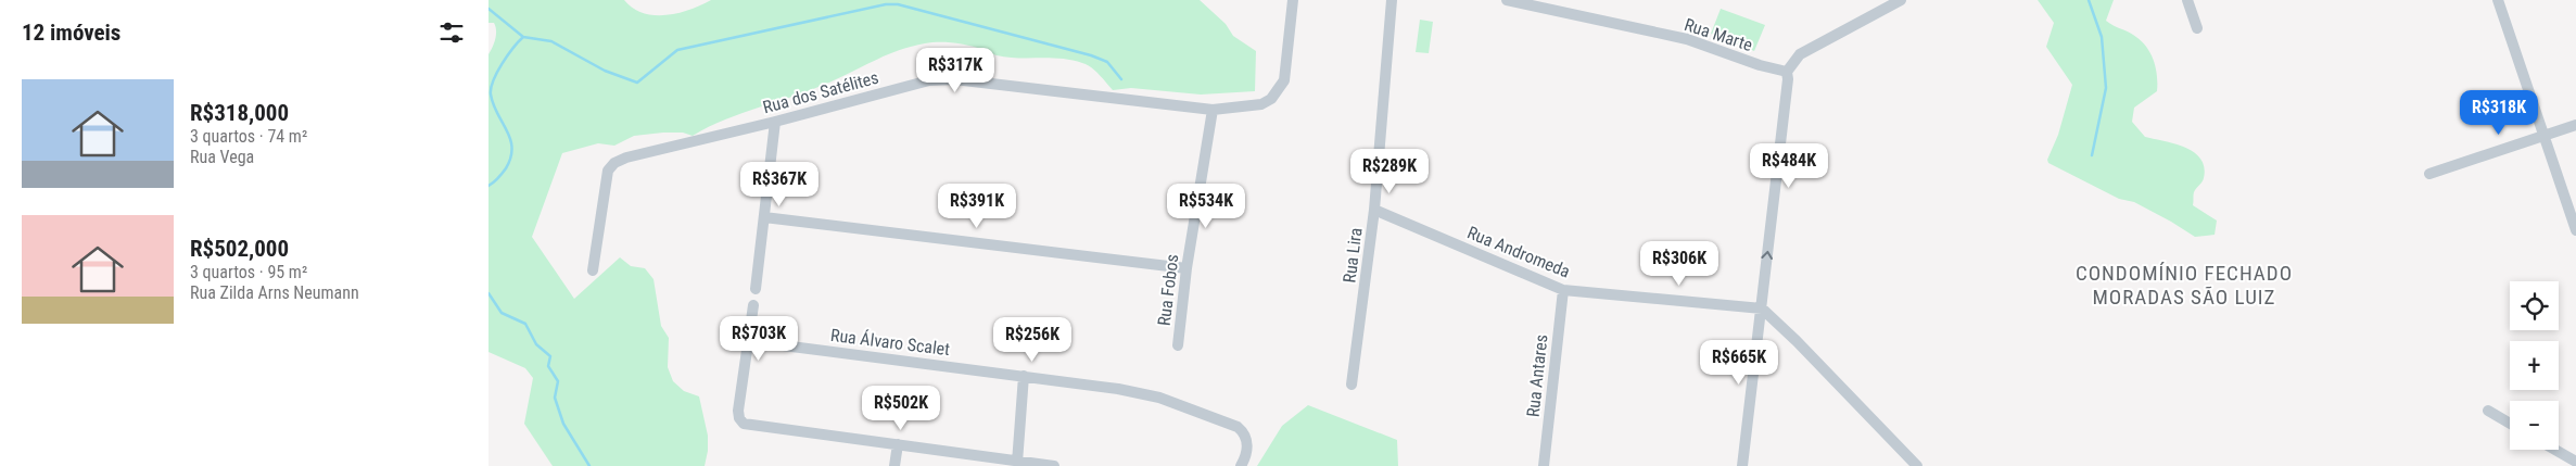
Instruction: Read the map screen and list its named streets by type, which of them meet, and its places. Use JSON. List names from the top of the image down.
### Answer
{
  "streets": {
    "street": [
      "Rua Marte",
      "Rua dos Satélites",
      "Rua Andromeda",
      "Rua Lira",
      "Rua Fobos",
      "Rua Álvaro Scalet",
      "Rua Antares"
    ]
  },
  "crossings": [
    ["Rua dos Satélites", "Rua Fobos"],
    ["Rua Andromeda", "Rua Lira"],
    ["Rua Andromeda", "Rua Antares"]
  ],
  "districts": ["CONDOMÍNIO FECHADO MORADAS SÃO LUIZ"],
  "page": {
    "heading": "12 imóveis",
    "price": [
      "R$317K",
      "R$318K",
      "R$484K",
      "R$289K",
      "R$367K",
      "R$391K",
      "R$534K",
      "R$306K",
      "R$703K",
      "R$256K",
      "R$665K",
      "R$502K"
    ],
    "list": [
      {
        "name": "R$318,000",
        "note": "3 quartos · 74 m² · Rua Vega"
      },
      {
        "name": "R$502,000",
        "note": "3 quartos · 95 m² · Rua Zilda Arns Neumann"
      }
    ],
    "map_buttons": ["+", "−"]
  }
}
